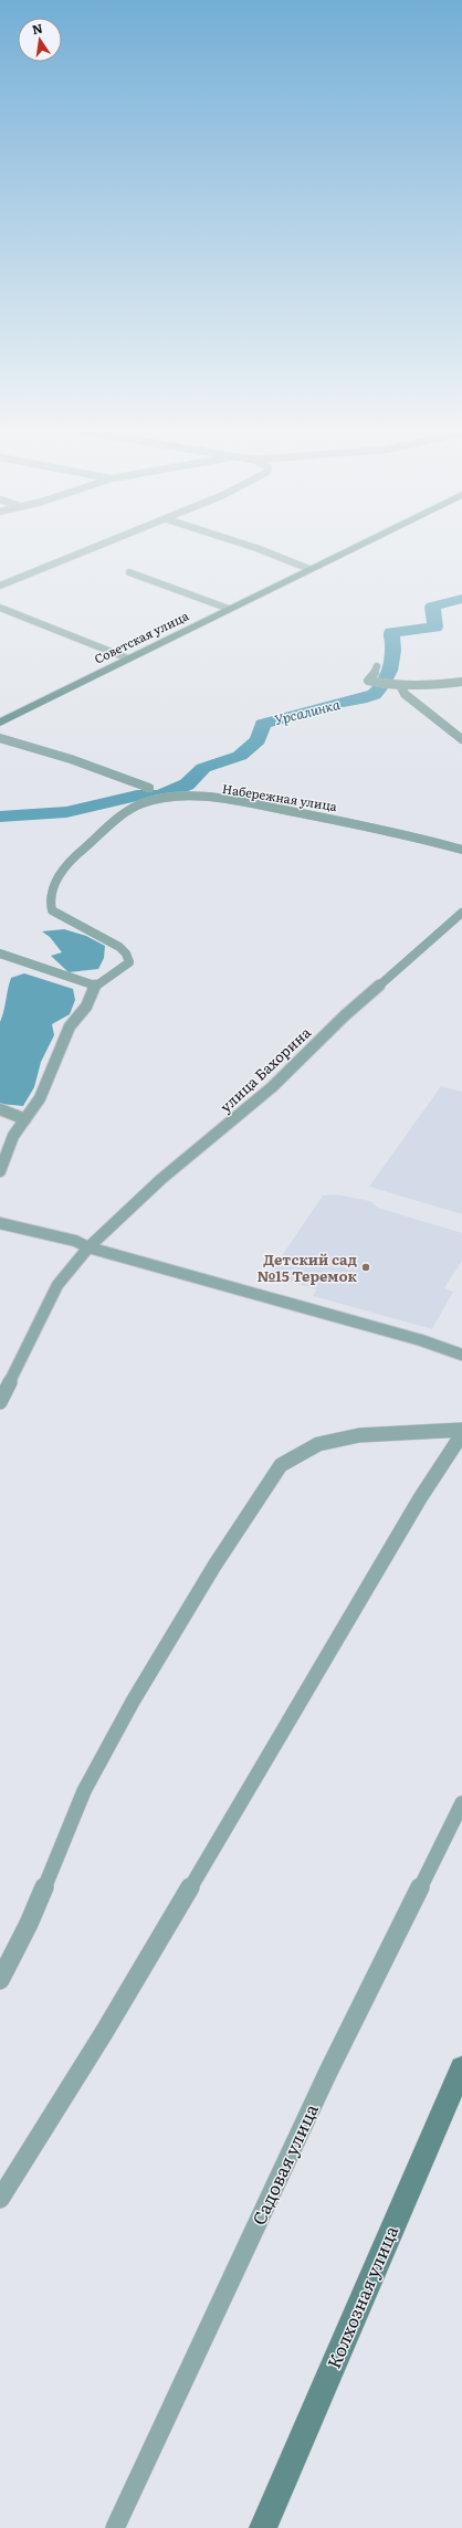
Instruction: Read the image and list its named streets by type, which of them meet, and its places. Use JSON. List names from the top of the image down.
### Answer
{
  "streets": {
    "street": [
      "Советская улица",
      "Набережная улица",
      "улица Бахорина",
      "Садовая улица",
      "Колхозная улица"
    ]
  },
  "water": ["Урсалинка"],
  "places": ["Детский сад №15 Теремок"],
  "north": "top"
}
